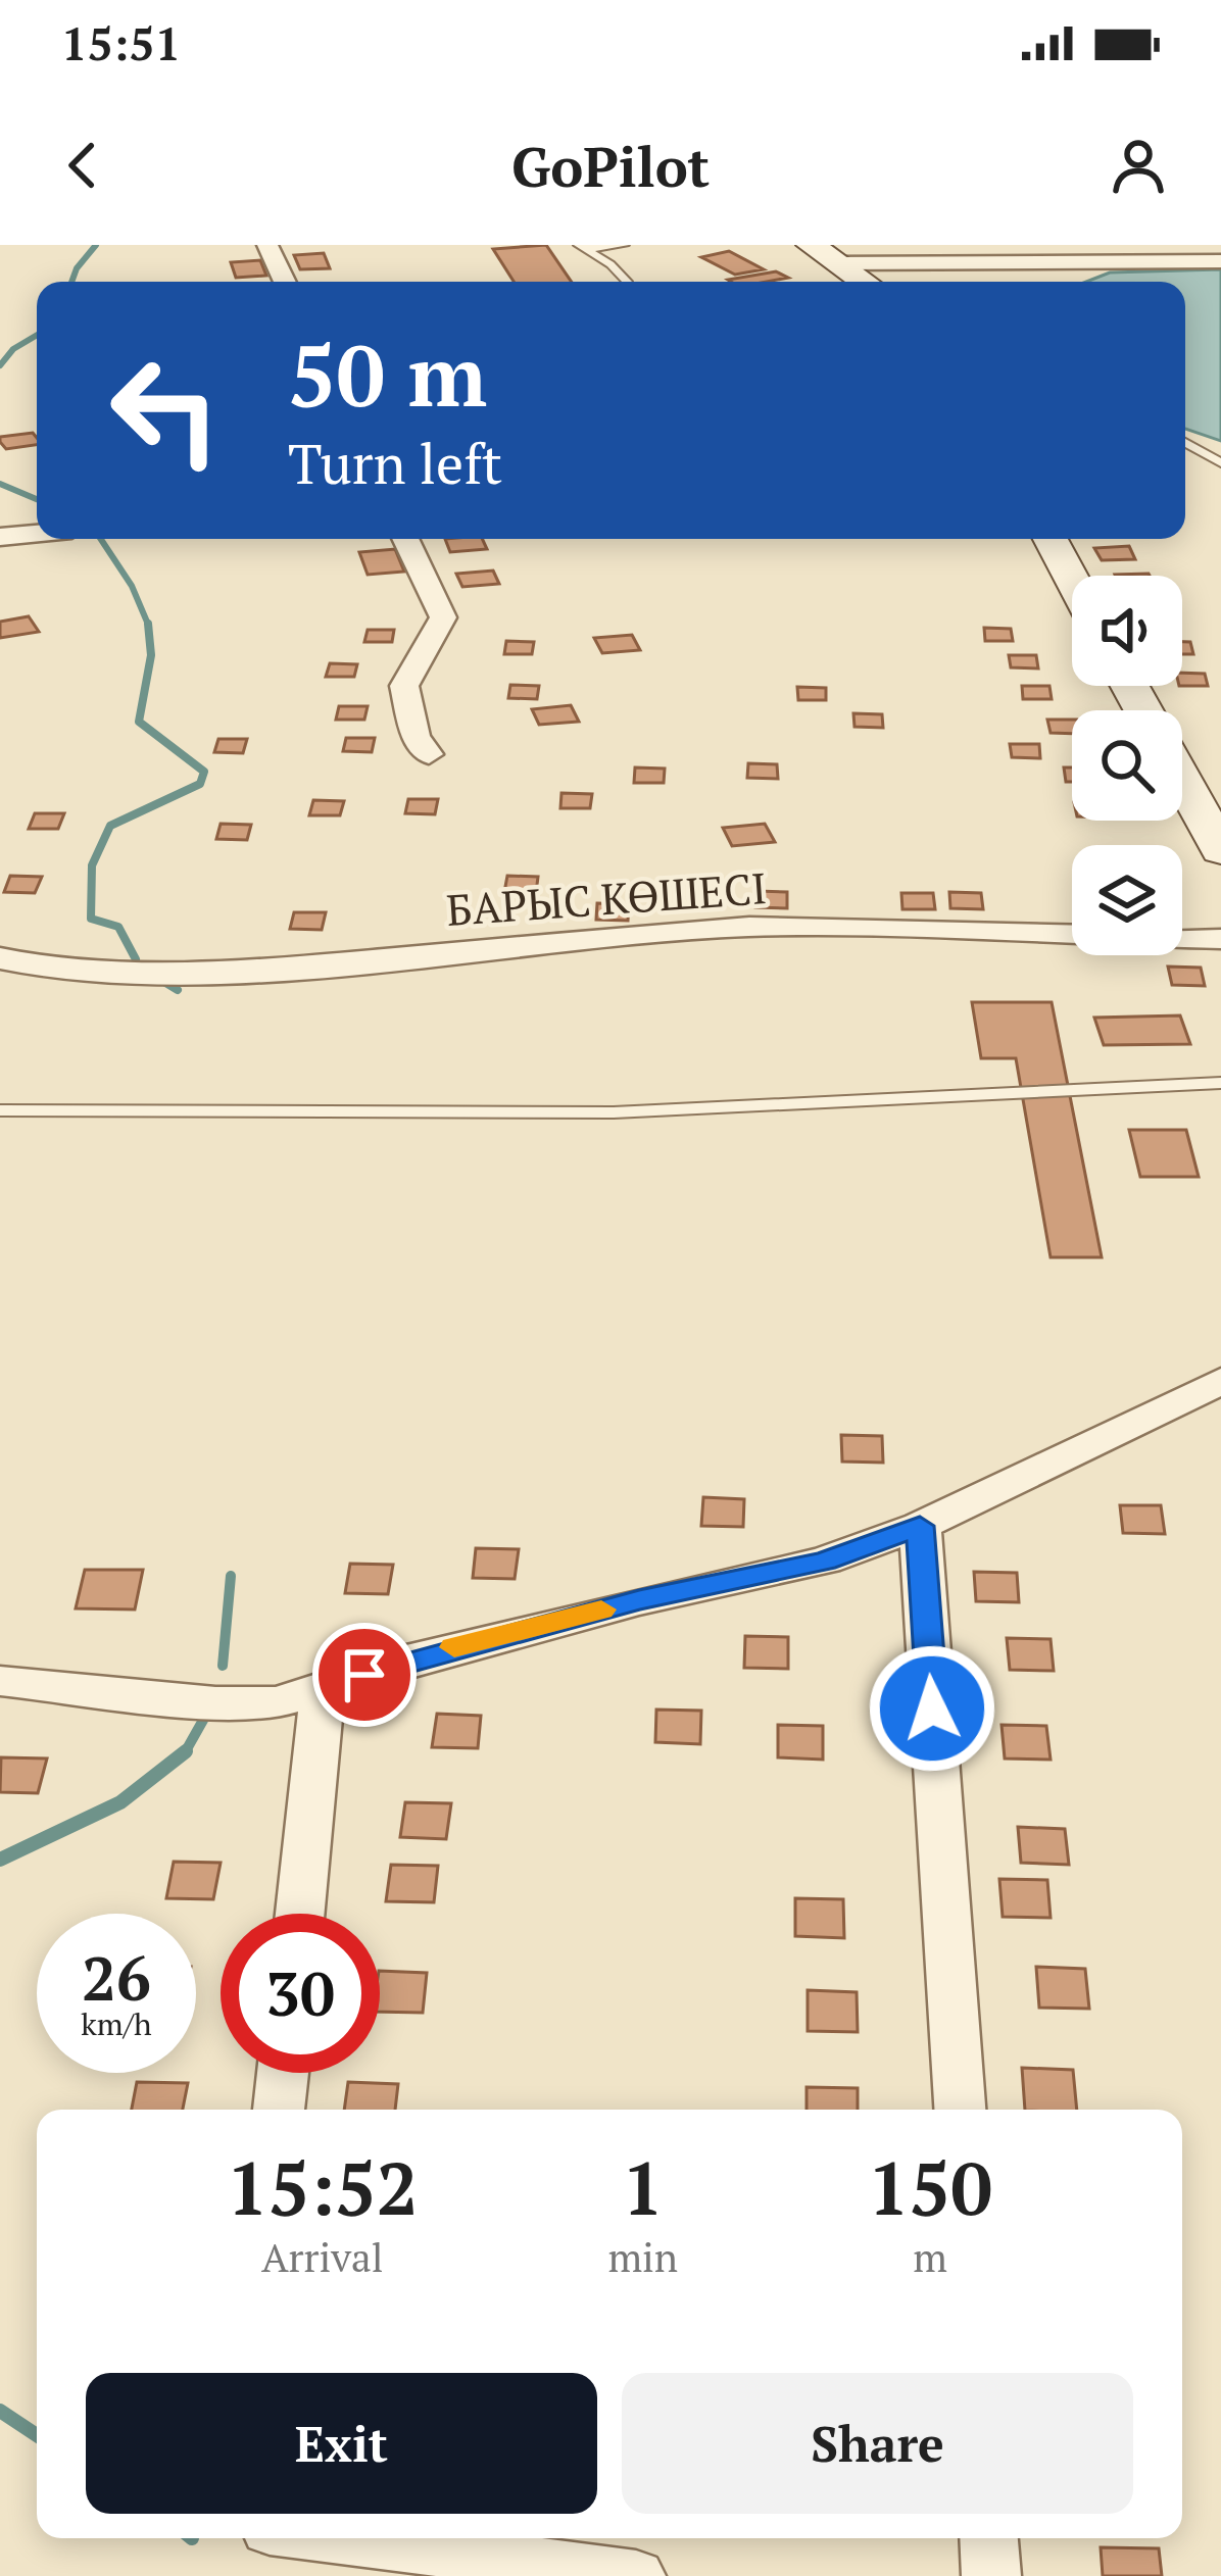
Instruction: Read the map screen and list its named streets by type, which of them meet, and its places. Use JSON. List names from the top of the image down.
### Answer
{
  "streets": {
    "street": ["БАРЫС КӨШЕСІ"]
  },
  "page": {
    "status": "15:51",
    "header": "GoPilot",
    "turn": ["50 m", "Turn left"],
    "speed": "26 km/h",
    "limit": "30",
    "eta": [
      "15:52",
      "Arrival",
      "1",
      "min",
      "150",
      "m"
    ],
    "buttons": ["Exit", "Share"]
  }
}
